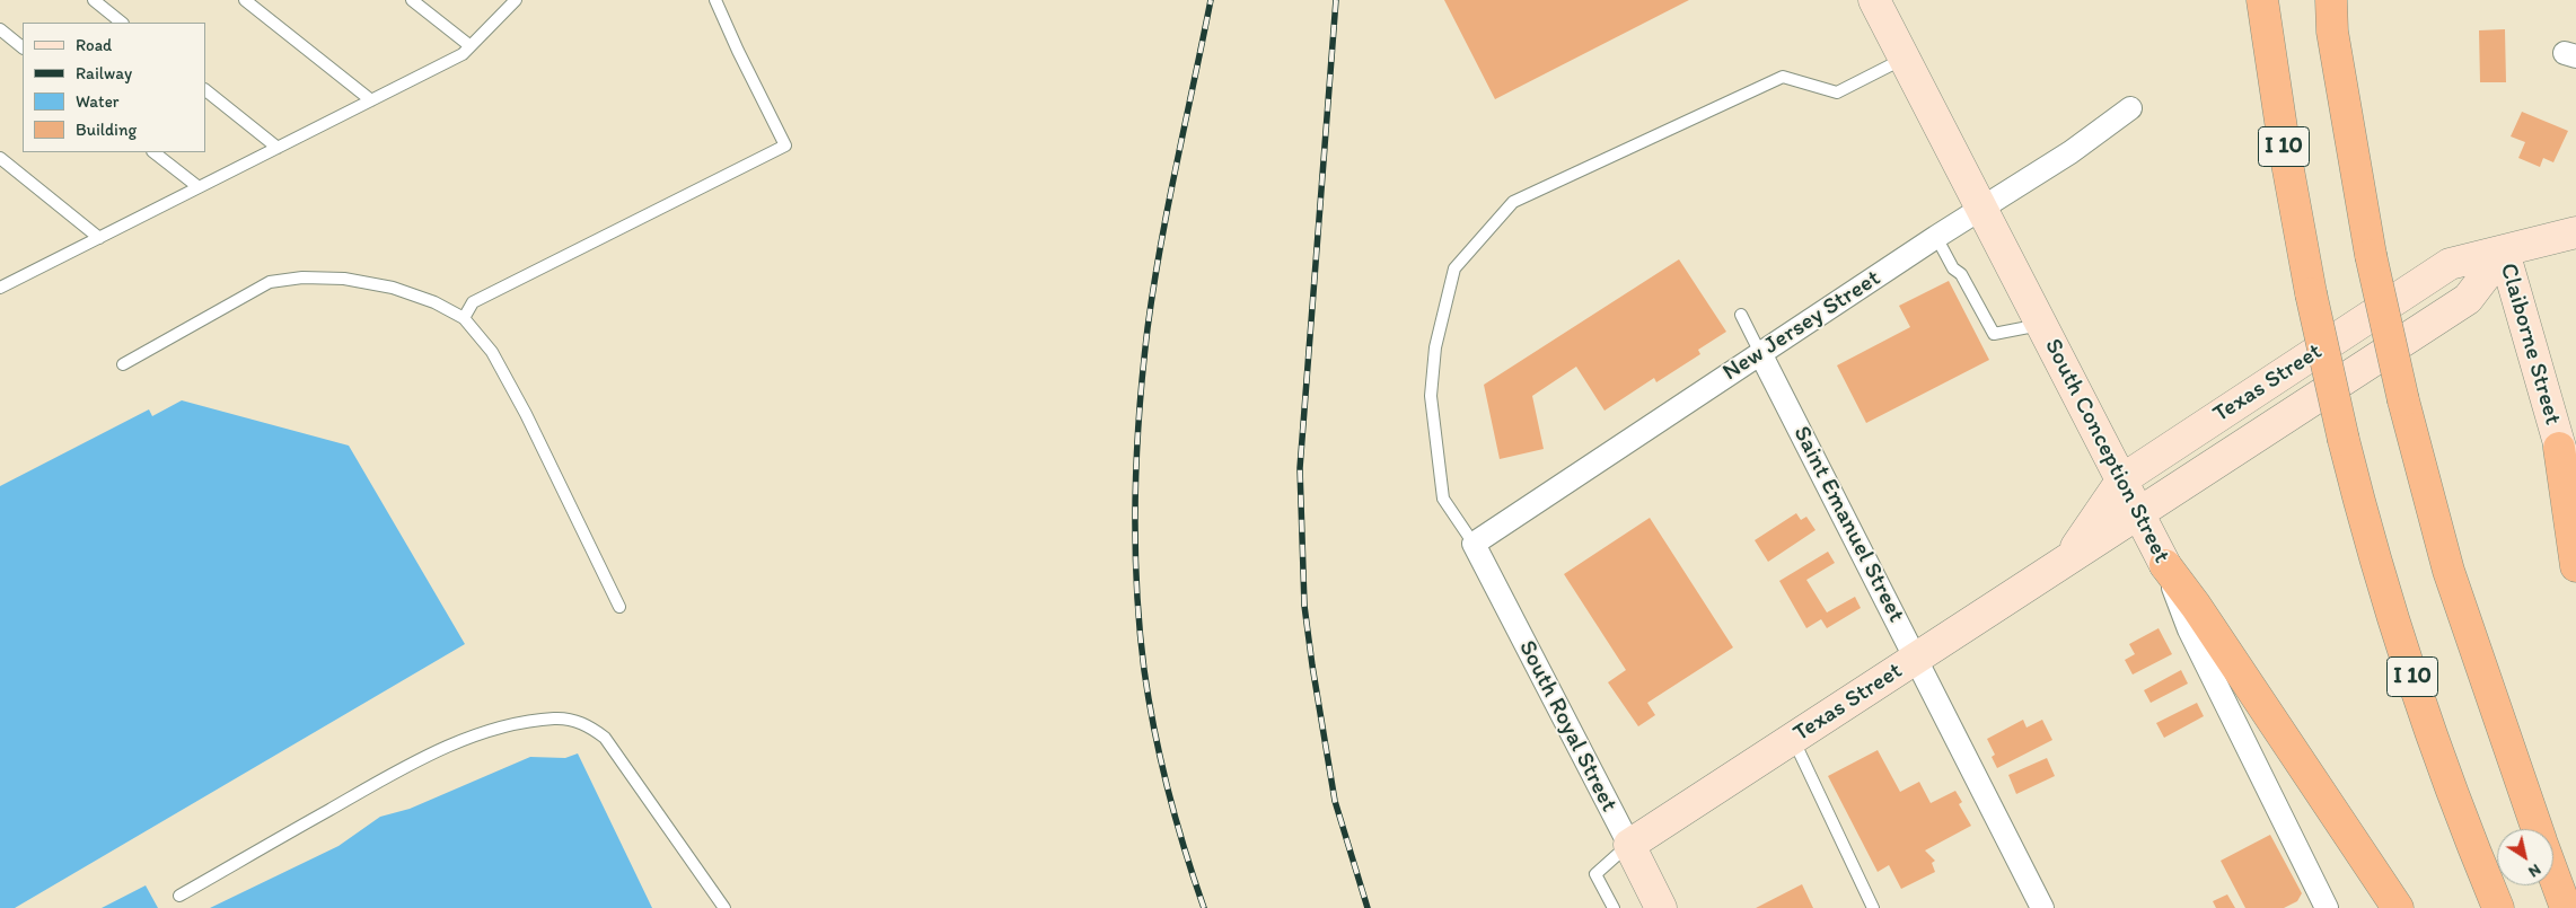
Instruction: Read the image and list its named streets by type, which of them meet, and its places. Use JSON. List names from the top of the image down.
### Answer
{
  "streets": {
    "highway": ["I 10"],
    "street": [
      "New Jersey Street",
      "Claiborne Street",
      "Texas Street",
      "South Conception Street",
      "Saint Emanuel Street",
      "South Royal Street"
    ]
  },
  "crossings": [
    ["New Jersey Street", "South Conception Street"],
    ["New Jersey Street", "Saint Emanuel Street"],
    ["New Jersey Street", "South Royal Street"],
    ["Claiborne Street", "Texas Street"],
    ["Texas Street", "South Conception Street"],
    ["Texas Street", "Saint Emanuel Street"],
    ["Texas Street", "South Royal Street"]
  ],
  "legend": [
    "Road",
    "Railway",
    "Water",
    "Building"
  ],
  "north": "bottom right"
}
